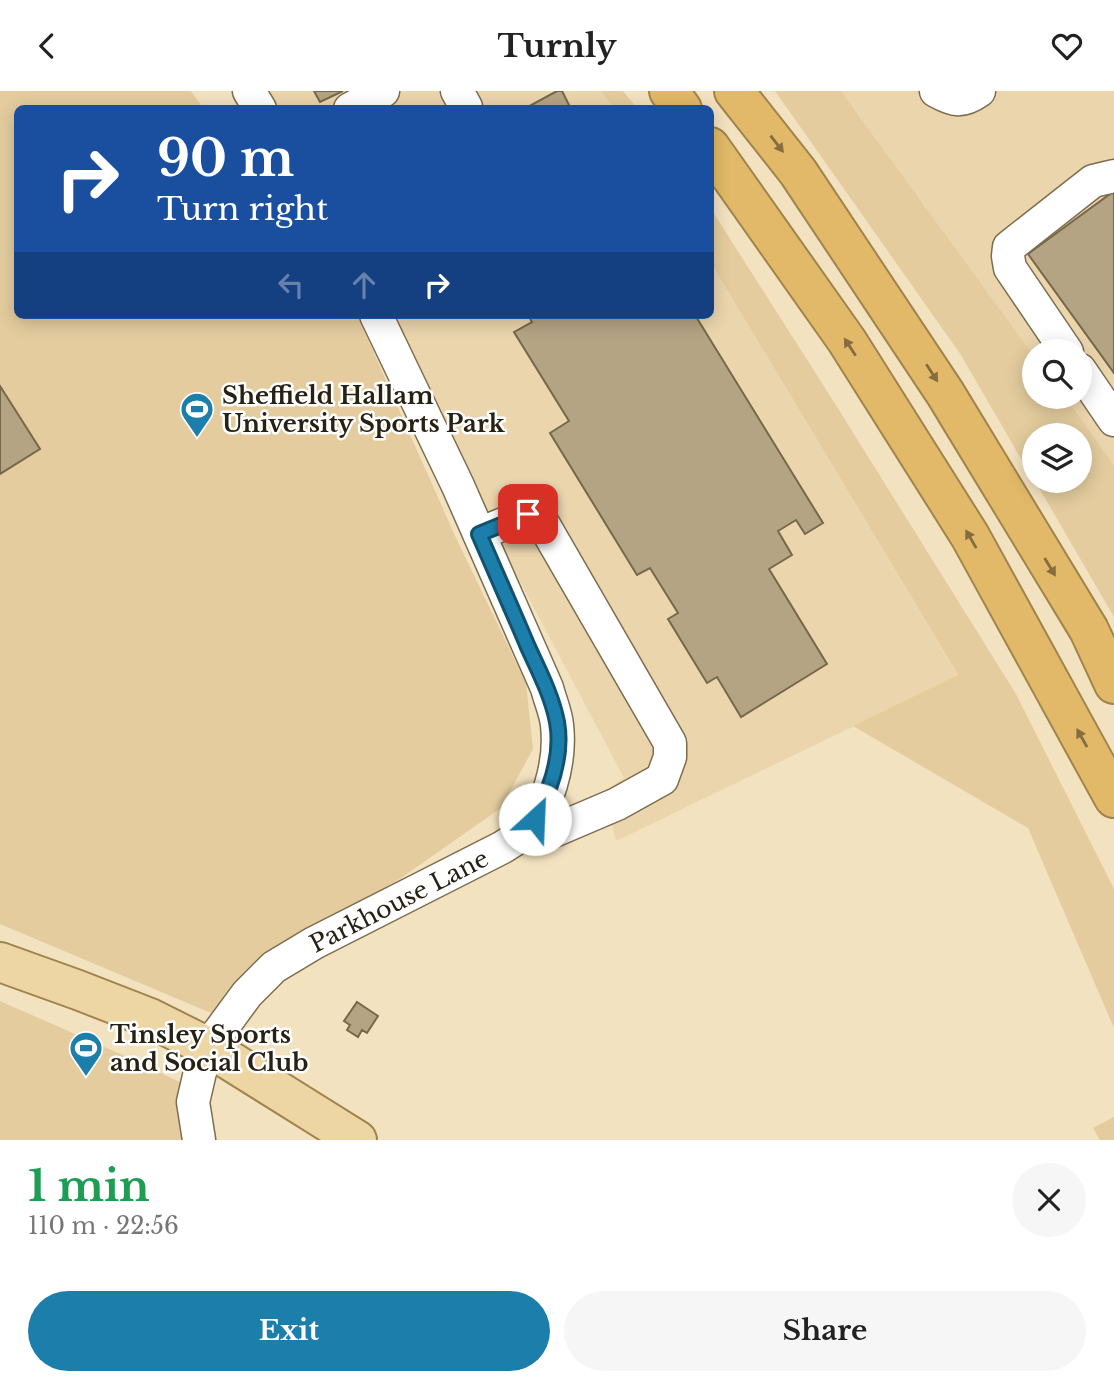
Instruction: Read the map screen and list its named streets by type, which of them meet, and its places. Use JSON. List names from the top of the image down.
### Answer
{
  "streets": {
    "street": ["Parkhouse Lane"]
  },
  "places": {
    "sports": ["Sheffield Hallam University Sports Park", "Tinsley Sports and Social Club"]
  },
  "page": {
    "header": "Turnly",
    "turn": ["90 m", "Turn right"],
    "heading": ["1 min", "110 m · 22:56"],
    "buttons": ["Exit", "Share"]
  }
}
